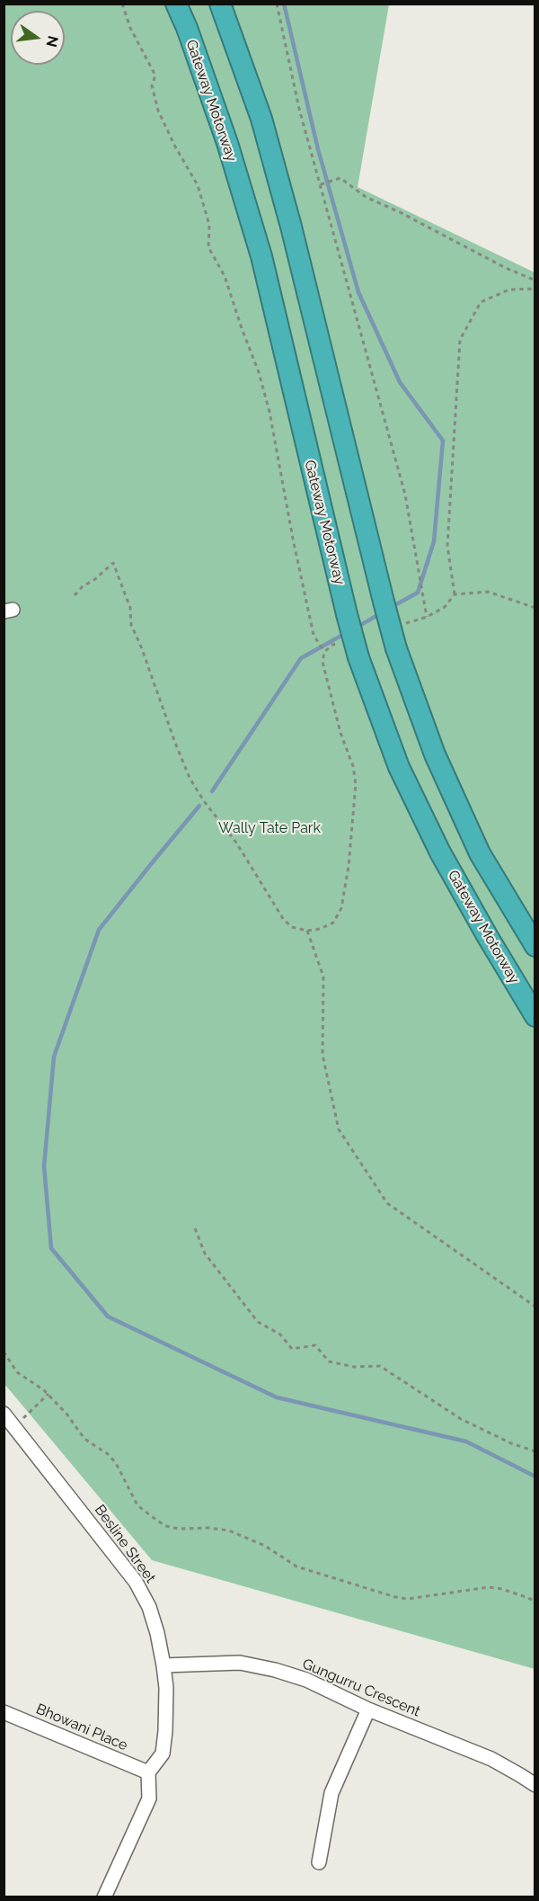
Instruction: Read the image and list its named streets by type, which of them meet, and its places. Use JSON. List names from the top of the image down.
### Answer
{
  "streets": {
    "highway": ["Gateway Motorway"],
    "street": ["Besline Street", "Gungurru Crescent", "Bhowani Place"]
  },
  "crossings": [
    ["Besline Street", "Gungurru Crescent"],
    ["Besline Street", "Bhowani Place"]
  ],
  "parks": ["Wally Tate Park"],
  "north": "right"
}
